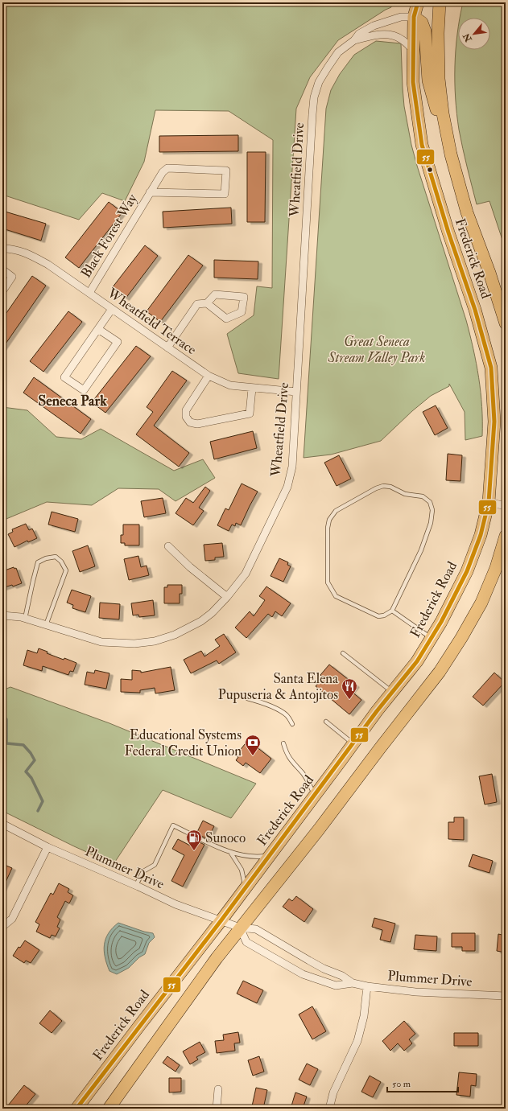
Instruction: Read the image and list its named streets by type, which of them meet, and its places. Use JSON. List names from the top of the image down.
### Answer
{
  "streets": {
    "main road": ["Frederick Road"],
    "street": [
      "Wheatfield Drive",
      "Black Forest Way",
      "Wheatfield Terrace",
      "Plummer Drive"
    ]
  },
  "crossings": [
    ["Wheatfield Drive", "Frederick Road"],
    ["Wheatfield Drive", "Wheatfield Terrace"],
    ["Black Forest Way", "Wheatfield Terrace"],
    ["Frederick Road", "Plummer Drive"]
  ],
  "districts": ["Seneca Park"],
  "parks": ["Great Seneca Stream Valley Park"],
  "places": {
    "restaurant": ["Santa Elena Pupuseria & Antojitos"],
    "bank": ["Educational Systems Federal Credit Union"],
    "fuel station": ["Sunoco"]
  },
  "lines": ["transit line 55"],
  "scale_bar": "50 m",
  "north": "bottom left"
}
